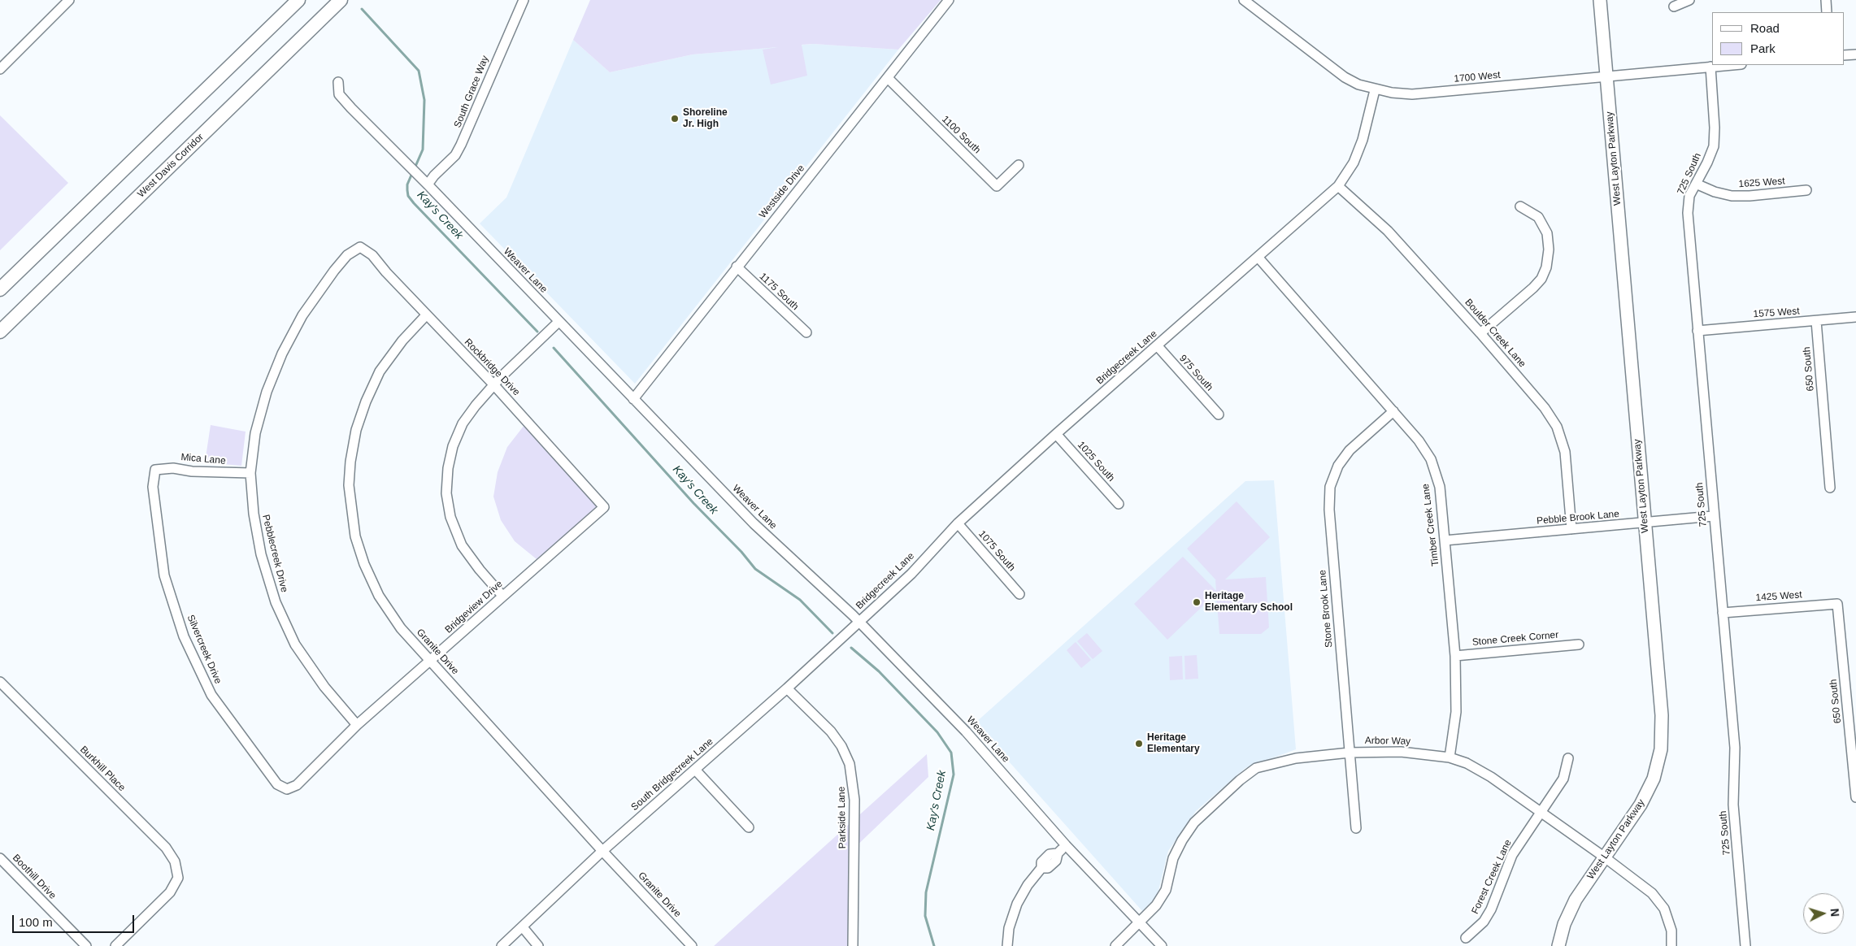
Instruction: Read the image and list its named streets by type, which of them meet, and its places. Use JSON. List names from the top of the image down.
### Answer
{
  "streets": {
    "highway": ["West Davis Corridor"],
    "main road": ["West Layton Parkway"],
    "street": [
      "1700 West",
      "South Grace Way",
      "1100 South",
      "725 South",
      "1625 West",
      "Westside Drive",
      "Weaver Lane",
      "1175 South",
      "1575 West",
      "Boulder Creek Lane",
      "Bridgecreek Lane",
      "Rockbridge Drive",
      "650 South",
      "975 South",
      "Mica Lane",
      "1025 South",
      "Pebble Brook Lane",
      "Timber Creek Lane",
      "1075 South",
      "Pebblecreek Drive",
      "1425 West",
      "Bridgeview Drive",
      "Stone Brook Lane",
      "Stone Creek Corner",
      "Silvercreek Drive",
      "Granite Drive",
      "Arbor Way",
      "Burkhill Place",
      "South Bridgecreek Lane",
      "Parkside Lane",
      "Boothill Drive",
      "Forest Creek Lane"
    ]
  },
  "crossings": [
    ["1700 West", "West Layton Parkway"],
    ["1700 West", "725 South"],
    ["1700 West", "Bridgecreek Lane"],
    ["South Grace Way", "Weaver Lane"],
    ["1100 South", "Westside Drive"],
    ["West Layton Parkway", "Pebble Brook Lane"],
    ["West Layton Parkway", "Arbor Way"],
    ["725 South", "1625 West"],
    ["725 South", "1575 West"],
    ["725 South", "Pebble Brook Lane"],
    ["725 South", "1425 West"],
    ["Westside Drive", "Weaver Lane"],
    ["Westside Drive", "1175 South"],
    ["Weaver Lane", "Bridgecreek Lane"],
    ["Weaver Lane", "Arbor Way"],
    ["Weaver Lane", "South Bridgecreek Lane"],
    ["1575 West", "650 South"],
    ["Boulder Creek Lane", "Bridgecreek Lane"],
    ["Boulder Creek Lane", "Pebble Brook Lane"],
    ["Bridgecreek Lane", "975 South"],
    ["Bridgecreek Lane", "1025 South"],
    ["Bridgecreek Lane", "Timber Creek Lane"],
    ["Bridgecreek Lane", "1075 South"],
    ["Bridgecreek Lane", "South Bridgecreek Lane"],
    ["Rockbridge Drive", "Pebblecreek Drive"],
    ["Rockbridge Drive", "Bridgeview Drive"],
    ["Rockbridge Drive", "Granite Drive"],
    ["650 South", "1425 West"],
    ["Mica Lane", "Pebblecreek Drive"],
    ["Mica Lane", "Silvercreek Drive"],
    ["Pebble Brook Lane", "Timber Creek Lane"],
    ["Timber Creek Lane", "Stone Brook Lane"],
    ["Timber Creek Lane", "Stone Creek Corner"],
    ["Timber Creek Lane", "Arbor Way"],
    ["Pebblecreek Drive", "Bridgeview Drive"],
    ["Bridgeview Drive", "Silvercreek Drive"],
    ["Bridgeview Drive", "Granite Drive"],
    ["Stone Brook Lane", "Arbor Way"],
    ["Granite Drive", "South Bridgecreek Lane"],
    ["Arbor Way", "Forest Creek Lane"],
    ["South Bridgecreek Lane", "Parkside Lane"]
  ],
  "water": ["Kay's Creek"],
  "places": ["Shoreline Jr. High", "Heritage Elementary School", "Heritage Elementary"],
  "legend": ["Road", "Park"],
  "scale_bar": "100 m",
  "north": "right"
}
